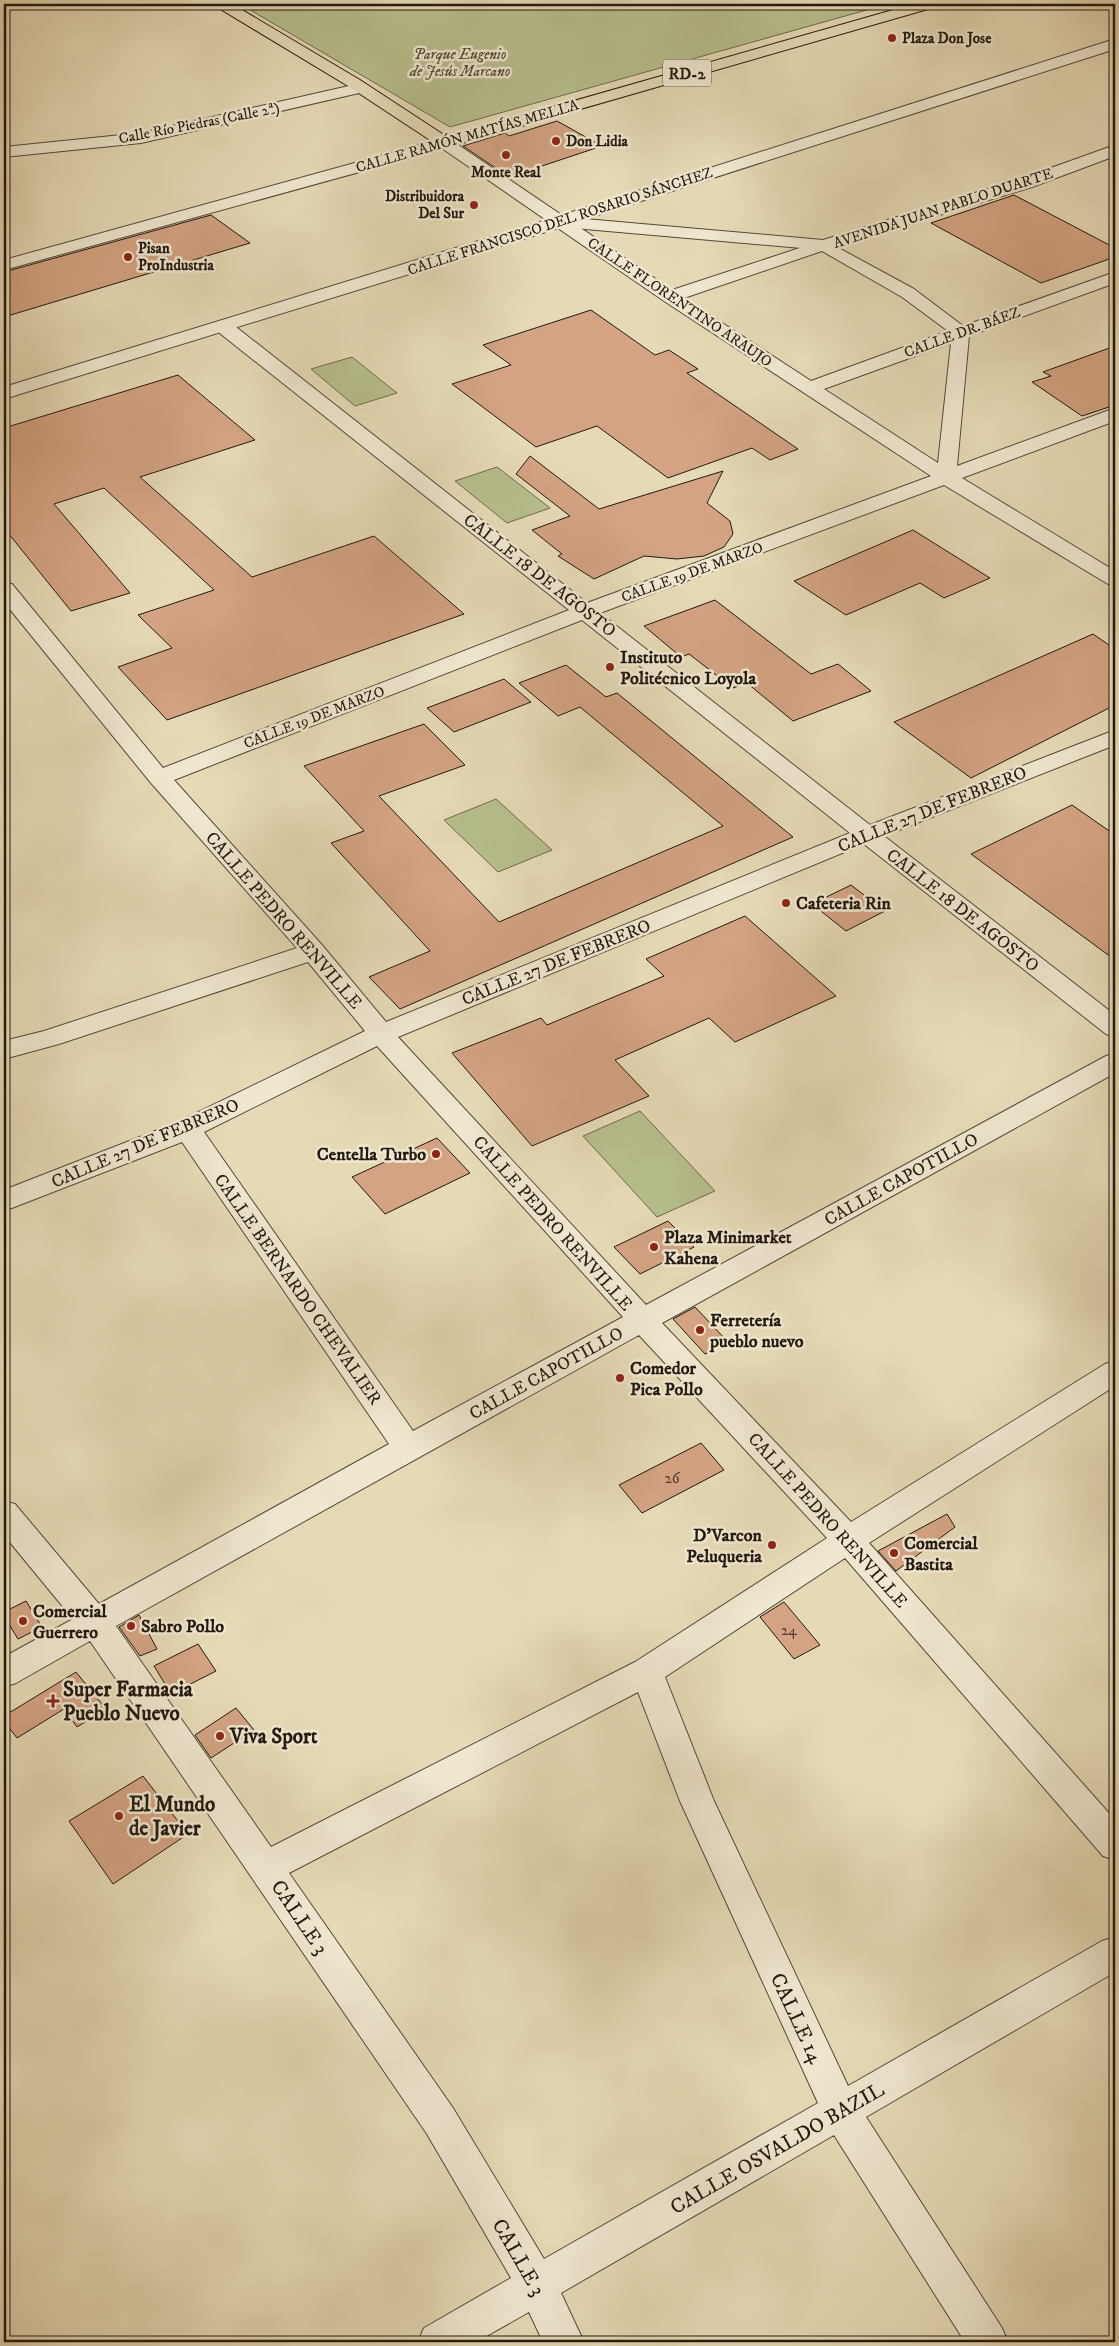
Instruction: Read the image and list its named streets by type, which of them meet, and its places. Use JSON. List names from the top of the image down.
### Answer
{
  "streets": {
    "main road": ["RD-2", "CALLE RAMÓN MATÍAS MELLA", "CALLE FLORENTINO ARAUJO"],
    "street": [
      "Calle Río Piedras (Calle 2ª)",
      "AVENIDA JUAN PABLO DUARTE",
      "CALLE FRANCISCO DEL ROSARIO SÁNCHEZ",
      "CALLE DR. BÁEZ",
      "CALLE 19 DE MARZO",
      "CALLE 18 DE AGOSTO",
      "CALLE 27 DE FEBRERO",
      "CALLE PEDRO RENVILLE",
      "CALLE CAPOTILLO",
      "CALLE BERNARDO CHEVALIER",
      "CALLE 3",
      "CALLE 14",
      "CALLE OSVALDO BAZIL"
    ]
  },
  "crossings": [
    ["Calle Río Piedras (Calle 2ª)", "CALLE FLORENTINO ARAUJO"],
    ["CALLE RAMÓN MATÍAS MELLA", "CALLE FLORENTINO ARAUJO"],
    ["AVENIDA JUAN PABLO DUARTE", "CALLE FRANCISCO DEL ROSARIO SÁNCHEZ"],
    ["AVENIDA JUAN PABLO DUARTE", "CALLE FLORENTINO ARAUJO"],
    ["CALLE FRANCISCO DEL ROSARIO SÁNCHEZ", "CALLE FLORENTINO ARAUJO"],
    ["CALLE FRANCISCO DEL ROSARIO SÁNCHEZ", "CALLE 18 DE AGOSTO"],
    ["CALLE FLORENTINO ARAUJO", "CALLE DR. BÁEZ"],
    ["CALLE FLORENTINO ARAUJO", "CALLE 19 DE MARZO"],
    ["CALLE 19 DE MARZO", "CALLE 18 DE AGOSTO"],
    ["CALLE 19 DE MARZO", "CALLE PEDRO RENVILLE"],
    ["CALLE 18 DE AGOSTO", "CALLE 27 DE FEBRERO"],
    ["CALLE 27 DE FEBRERO", "CALLE PEDRO RENVILLE"],
    ["CALLE 27 DE FEBRERO", "CALLE BERNARDO CHEVALIER"],
    ["CALLE PEDRO RENVILLE", "CALLE CAPOTILLO"],
    ["CALLE CAPOTILLO", "CALLE BERNARDO CHEVALIER"],
    ["CALLE CAPOTILLO", "CALLE 3"],
    ["CALLE 3", "CALLE OSVALDO BAZIL"],
    ["CALLE 14", "CALLE OSVALDO BAZIL"]
  ],
  "parks": ["Parque Eugenio de Jesús Marcano"],
  "places": {
    "other": [
      "Plaza Don Jose",
      "Don Lidia",
      "Monte Real",
      "Distribuidora Del Sur",
      "Pisan ProIndustria",
      "Instituto Politécnico Loyola",
      "Cafeteria Rin",
      "Centella Turbo",
      "Plaza Minimarket Kahena",
      "Ferretería pueblo nuevo",
      "Comedor Pica Pollo",
      "D'Varcon Peluqueria",
      "Comercial Bastita",
      "Comercial Guerrero",
      "Sabro Pollo",
      "Viva Sport",
      "El Mundo de Javier"
    ],
    "health": ["Super Farmacia Pueblo Nuevo"]
  },
  "house_numbers": ["26", "24"]
}
